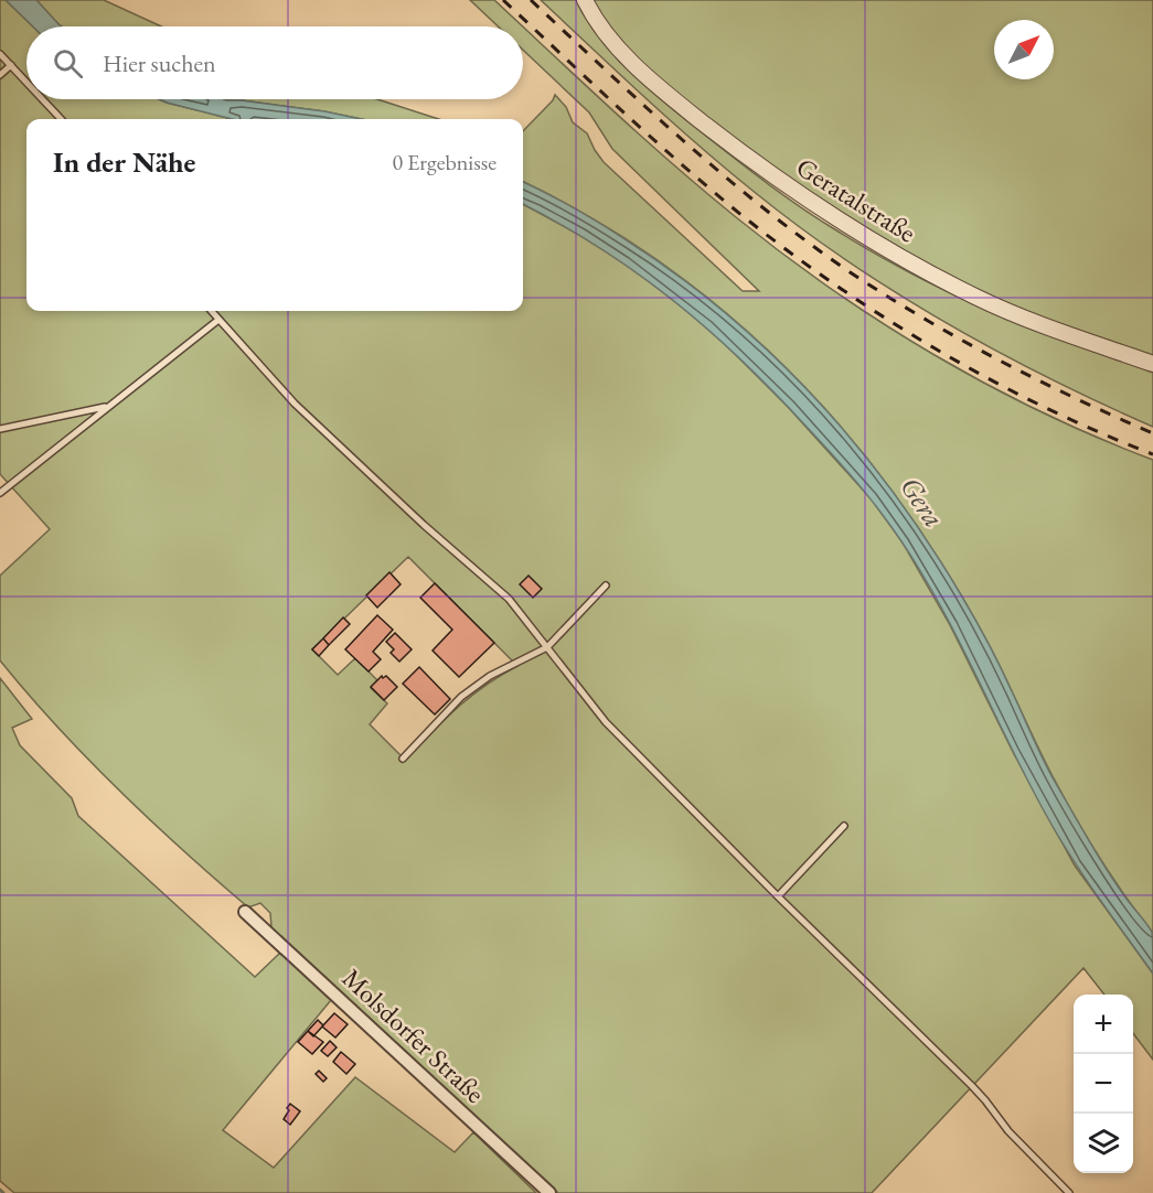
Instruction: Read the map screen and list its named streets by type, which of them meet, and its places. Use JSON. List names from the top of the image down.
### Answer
{
  "streets": {
    "street": ["Geratalstraße", "Molsdorfer Straße"]
  },
  "water": ["Gera"],
  "north": "top right",
  "page": {
    "search": "Hier suchen",
    "heading": ["In der Nähe", "0 Ergebnisse"],
    "map_buttons": ["+", "−"]
  }
}
